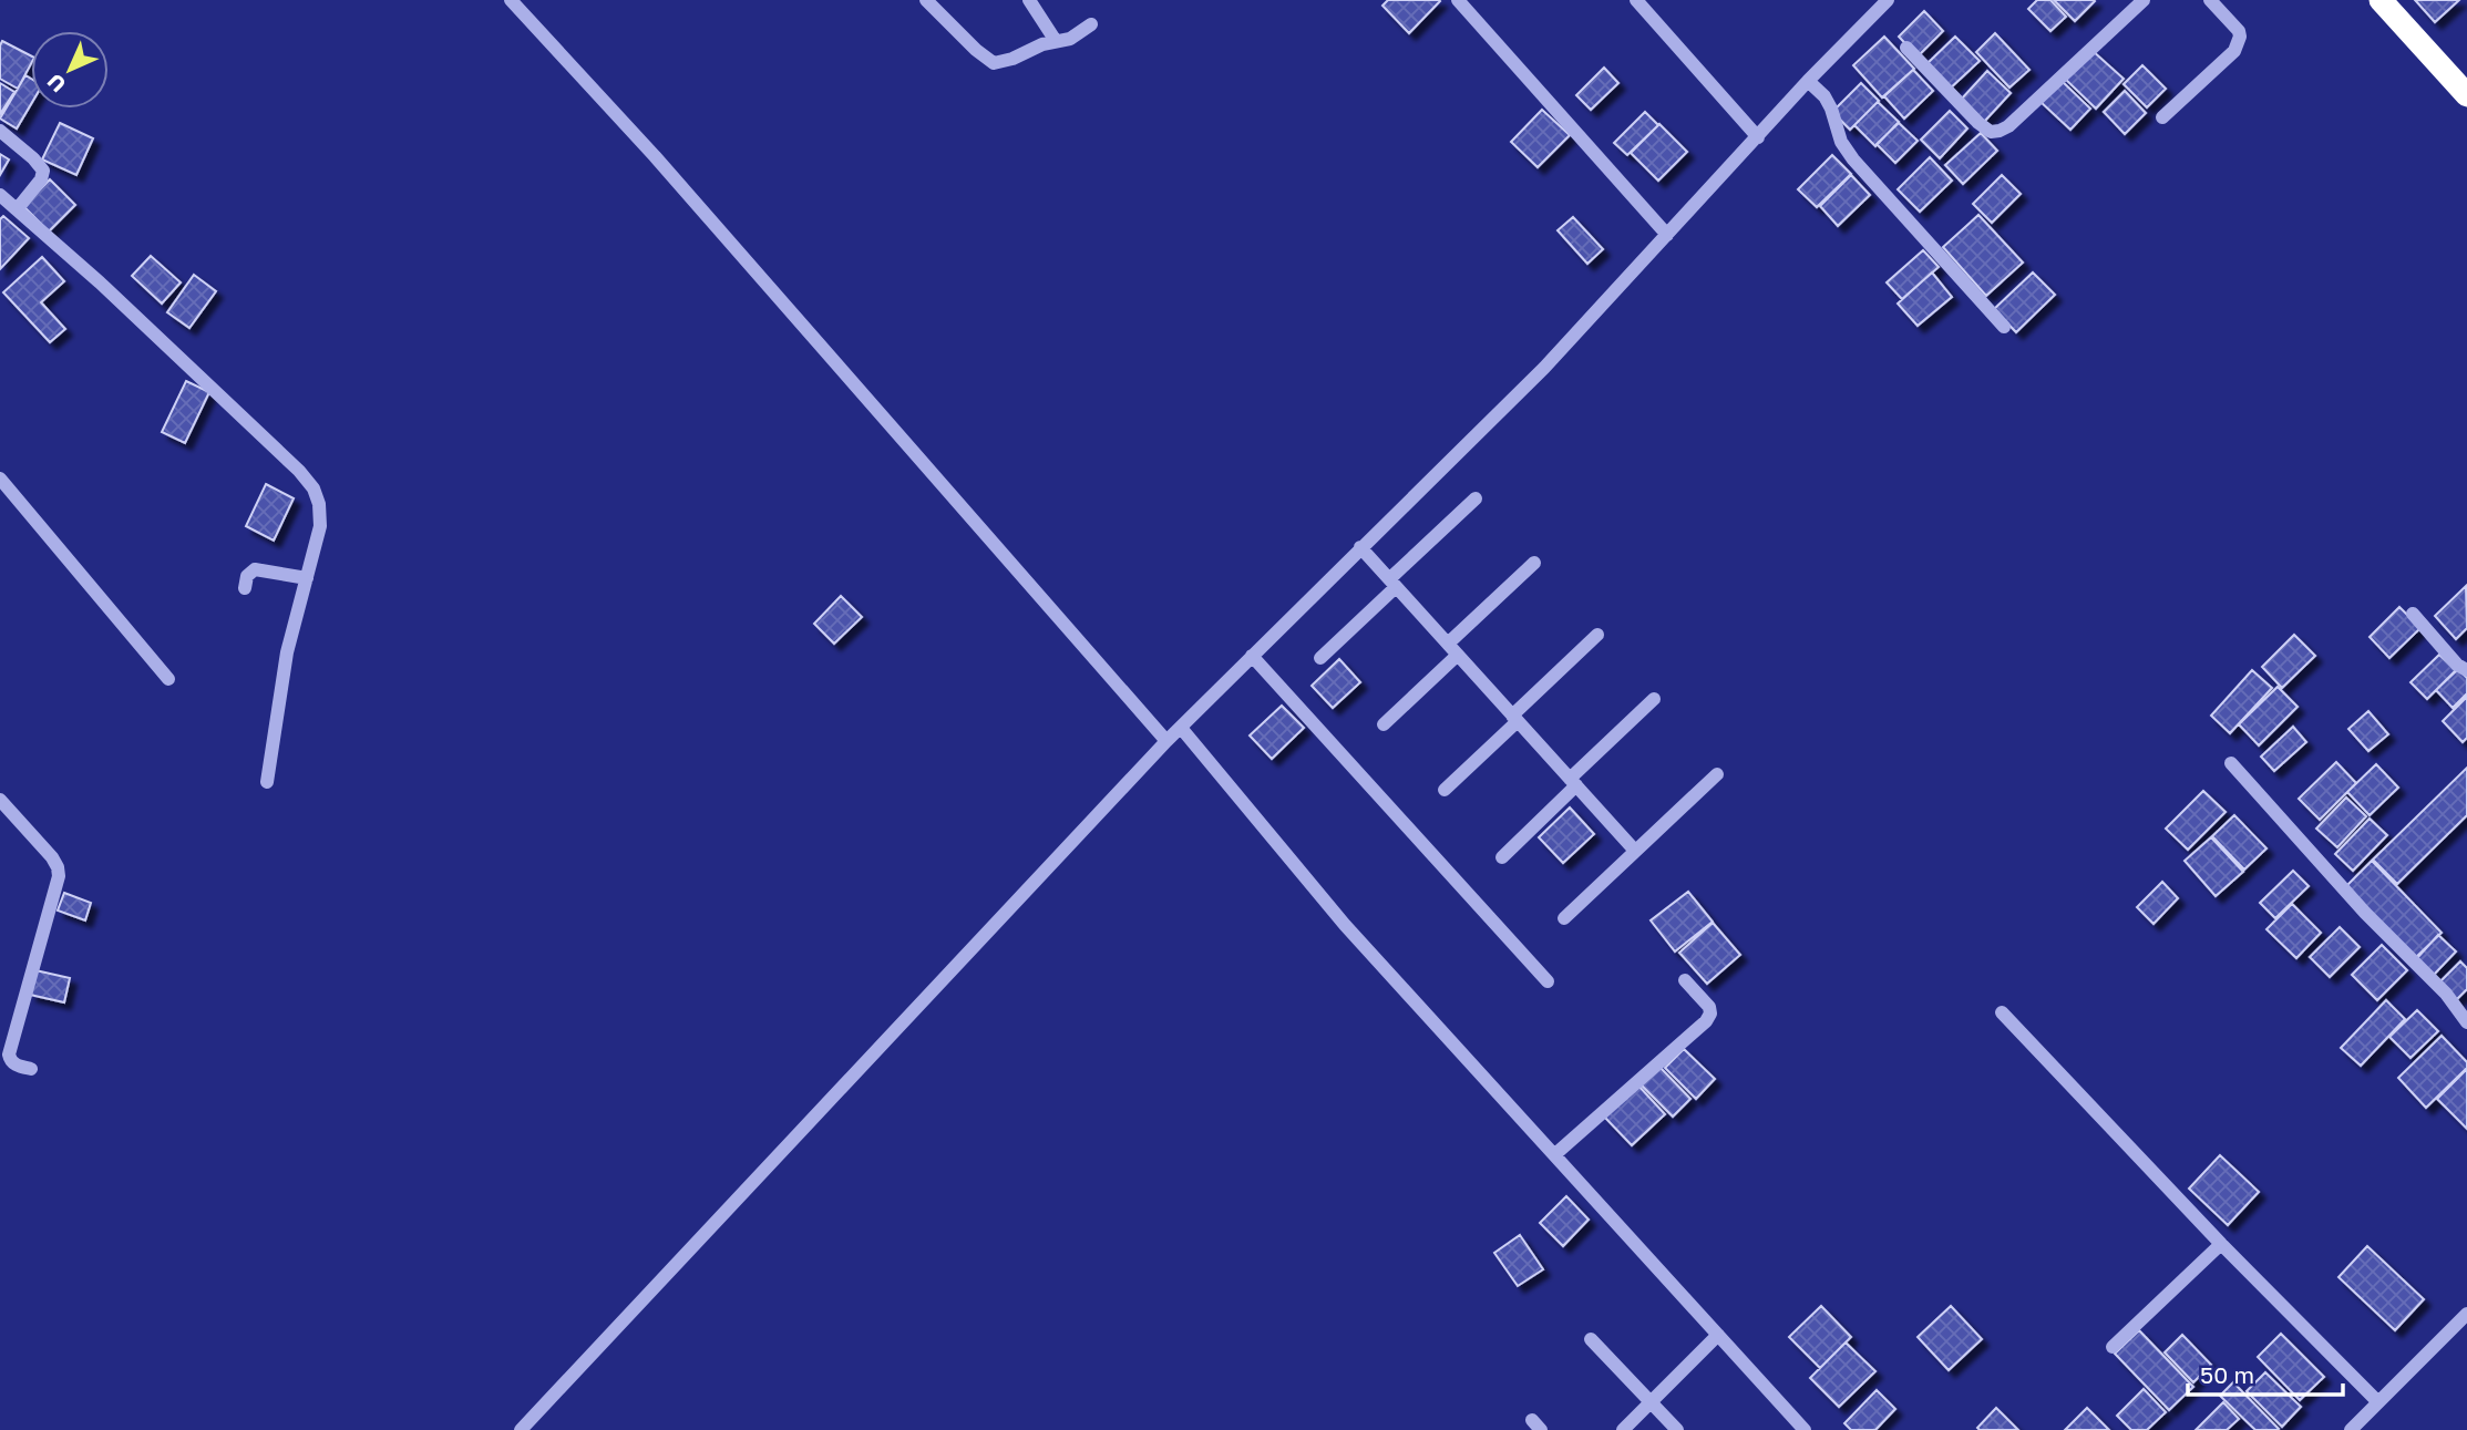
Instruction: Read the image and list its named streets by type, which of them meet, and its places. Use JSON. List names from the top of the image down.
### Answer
{
  "scale_bar": "50 m",
  "north": "bottom left"
}
